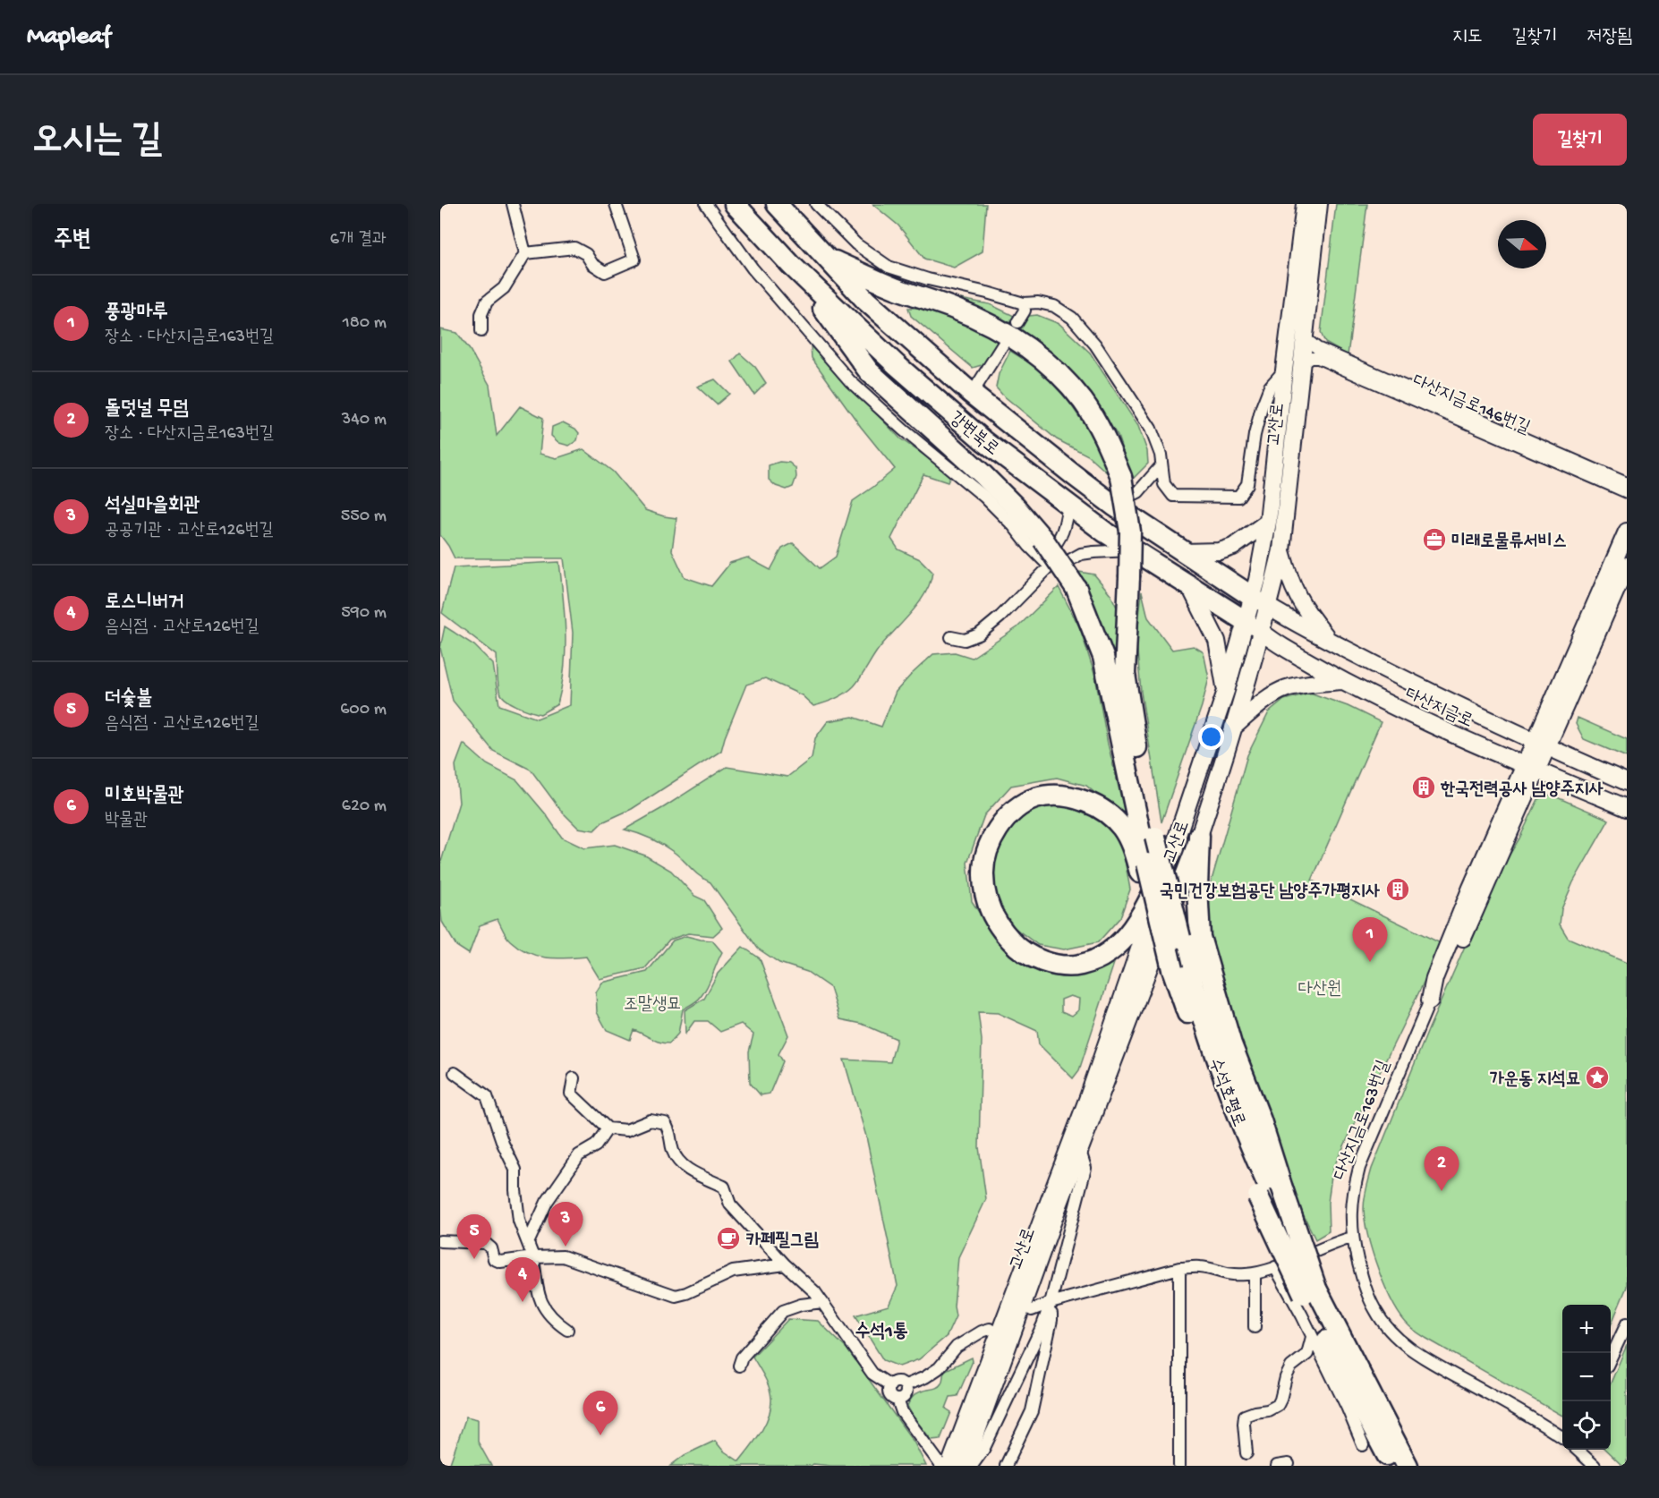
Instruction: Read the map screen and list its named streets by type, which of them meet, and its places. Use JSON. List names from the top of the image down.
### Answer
{
  "streets": {
    "highway": ["강변북로", "수석호평로"],
    "street": [
      "다산지금로146번길",
      "고산로",
      "다산지금로",
      "다산지금로163번길"
    ]
  },
  "crossings": [
    ["다산지금로146번길", "고산로"],
    ["고산로", "강변북로"],
    ["고산로", "다산지금로"],
    ["강변북로", "다산지금로"],
    ["다산지금로", "다산지금로163번길"]
  ],
  "districts": ["수석1통"],
  "parks": ["다산원", "조말생묘"],
  "places": {
    "office": ["미래로물류서비스"],
    "building": ["한국전력공사 남양주지사", "국민건강보험공단 남양주가평지사"],
    "place": ["가운동 지석묘"],
    "cafe": ["카페필그림"]
  },
  "north": "right",
  "page": {
    "header": "Mapleaf",
    "nav": ["지도", "길찾기", "저장됨"],
    "buttons": "길찾기",
    "title": "오시는 길",
    "heading": ["주변", "6개 결과"],
    "list": [
      {
        "mark": "1",
        "name": "풍광마루",
        "note": "장소 · 다산지금로163번길",
        "value": "180 m"
      },
      {
        "mark": "2",
        "name": "돌덧널 무덤",
        "note": "장소 · 다산지금로163번길",
        "value": "340 m"
      },
      {
        "mark": "3",
        "name": "석실마을회관",
        "note": "공공기관 · 고산로126번길",
        "value": "550 m"
      },
      {
        "mark": "4",
        "name": "로스니버거",
        "note": "음식점 · 고산로126번길",
        "value": "590 m"
      },
      {
        "mark": "5",
        "name": "더숯불",
        "note": "음식점 · 고산로126번길",
        "value": "600 m"
      },
      {
        "mark": "6",
        "name": "미호박물관",
        "note": "박물관",
        "value": "620 m"
      }
    ],
    "pins": [
      "1",
      "2",
      "3",
      "5",
      "4",
      "6"
    ],
    "map_buttons": ["+", "−"]
  }
}
